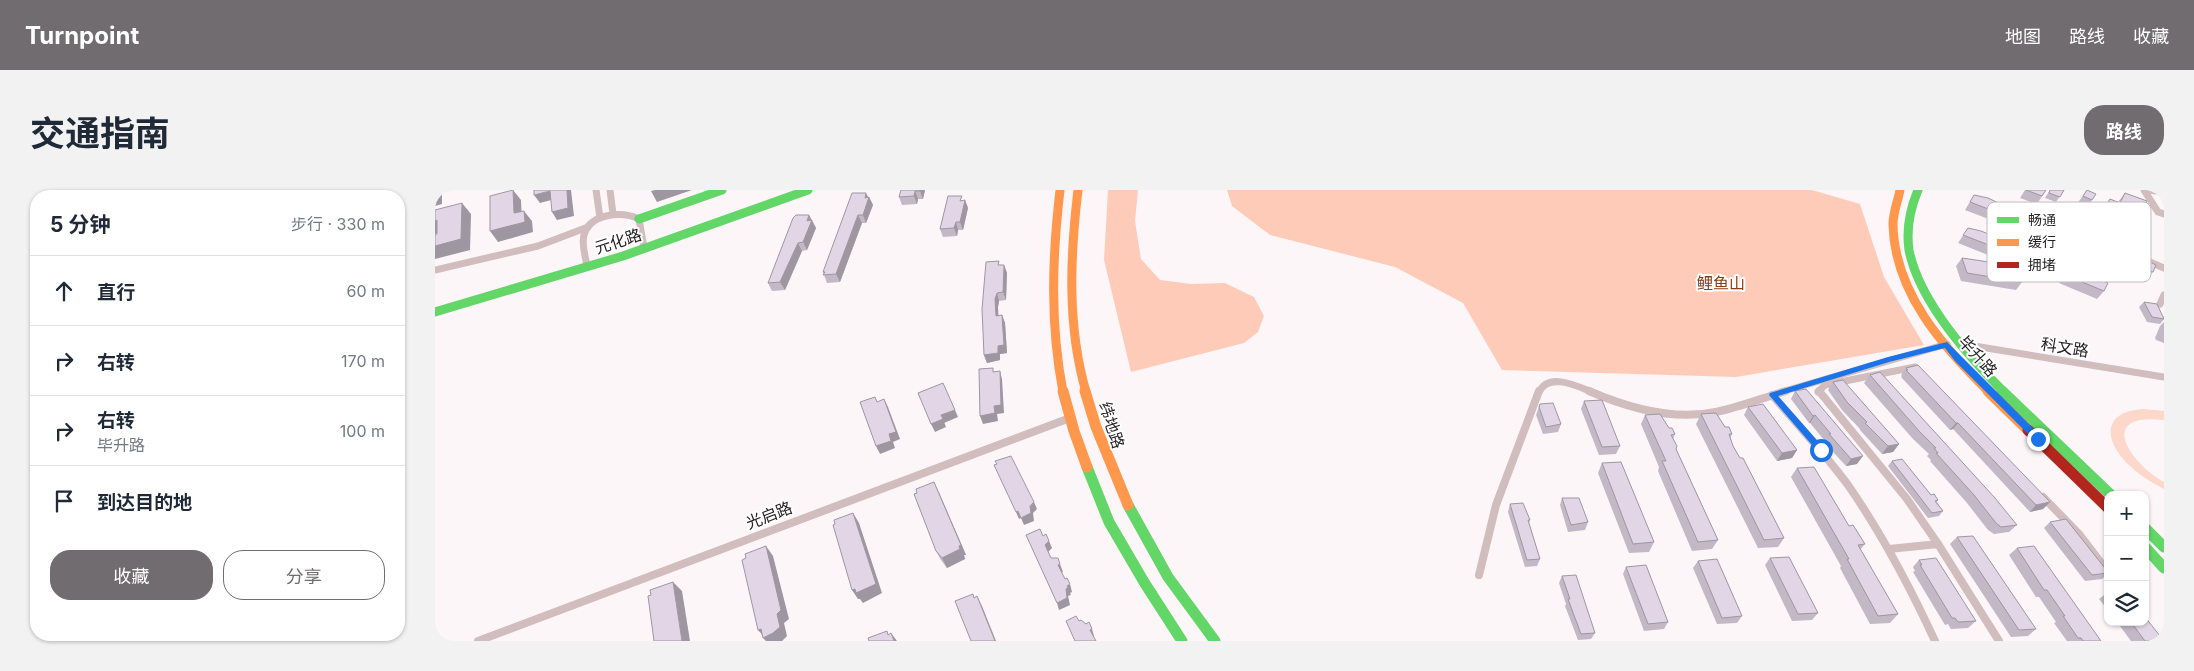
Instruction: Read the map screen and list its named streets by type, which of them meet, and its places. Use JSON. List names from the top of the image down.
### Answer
{
  "streets": {
    "street": [
      "元化路",
      "科文路",
      "毕升路",
      "纬地路",
      "光启路"
    ]
  },
  "crossings": [
    ["科文路", "毕升路"]
  ],
  "parks": ["鲤鱼山"],
  "legend": ["畅通", "缓行", "拥堵"],
  "page": {
    "header": "Turnpoint",
    "nav": ["地图", "路线", "收藏"],
    "title": "交通指南",
    "buttons": [
      "路线",
      ["收藏", "分享"]
    ],
    "heading": ["5 分钟", "步行 · 330 m"],
    "list": [
      ["直行", "60 m"],
      ["右转", "170 m"],
      ["右转", "毕升路", "100 m"],
      "到达目的地"
    ],
    "map_buttons": ["+", "−"]
  }
}
